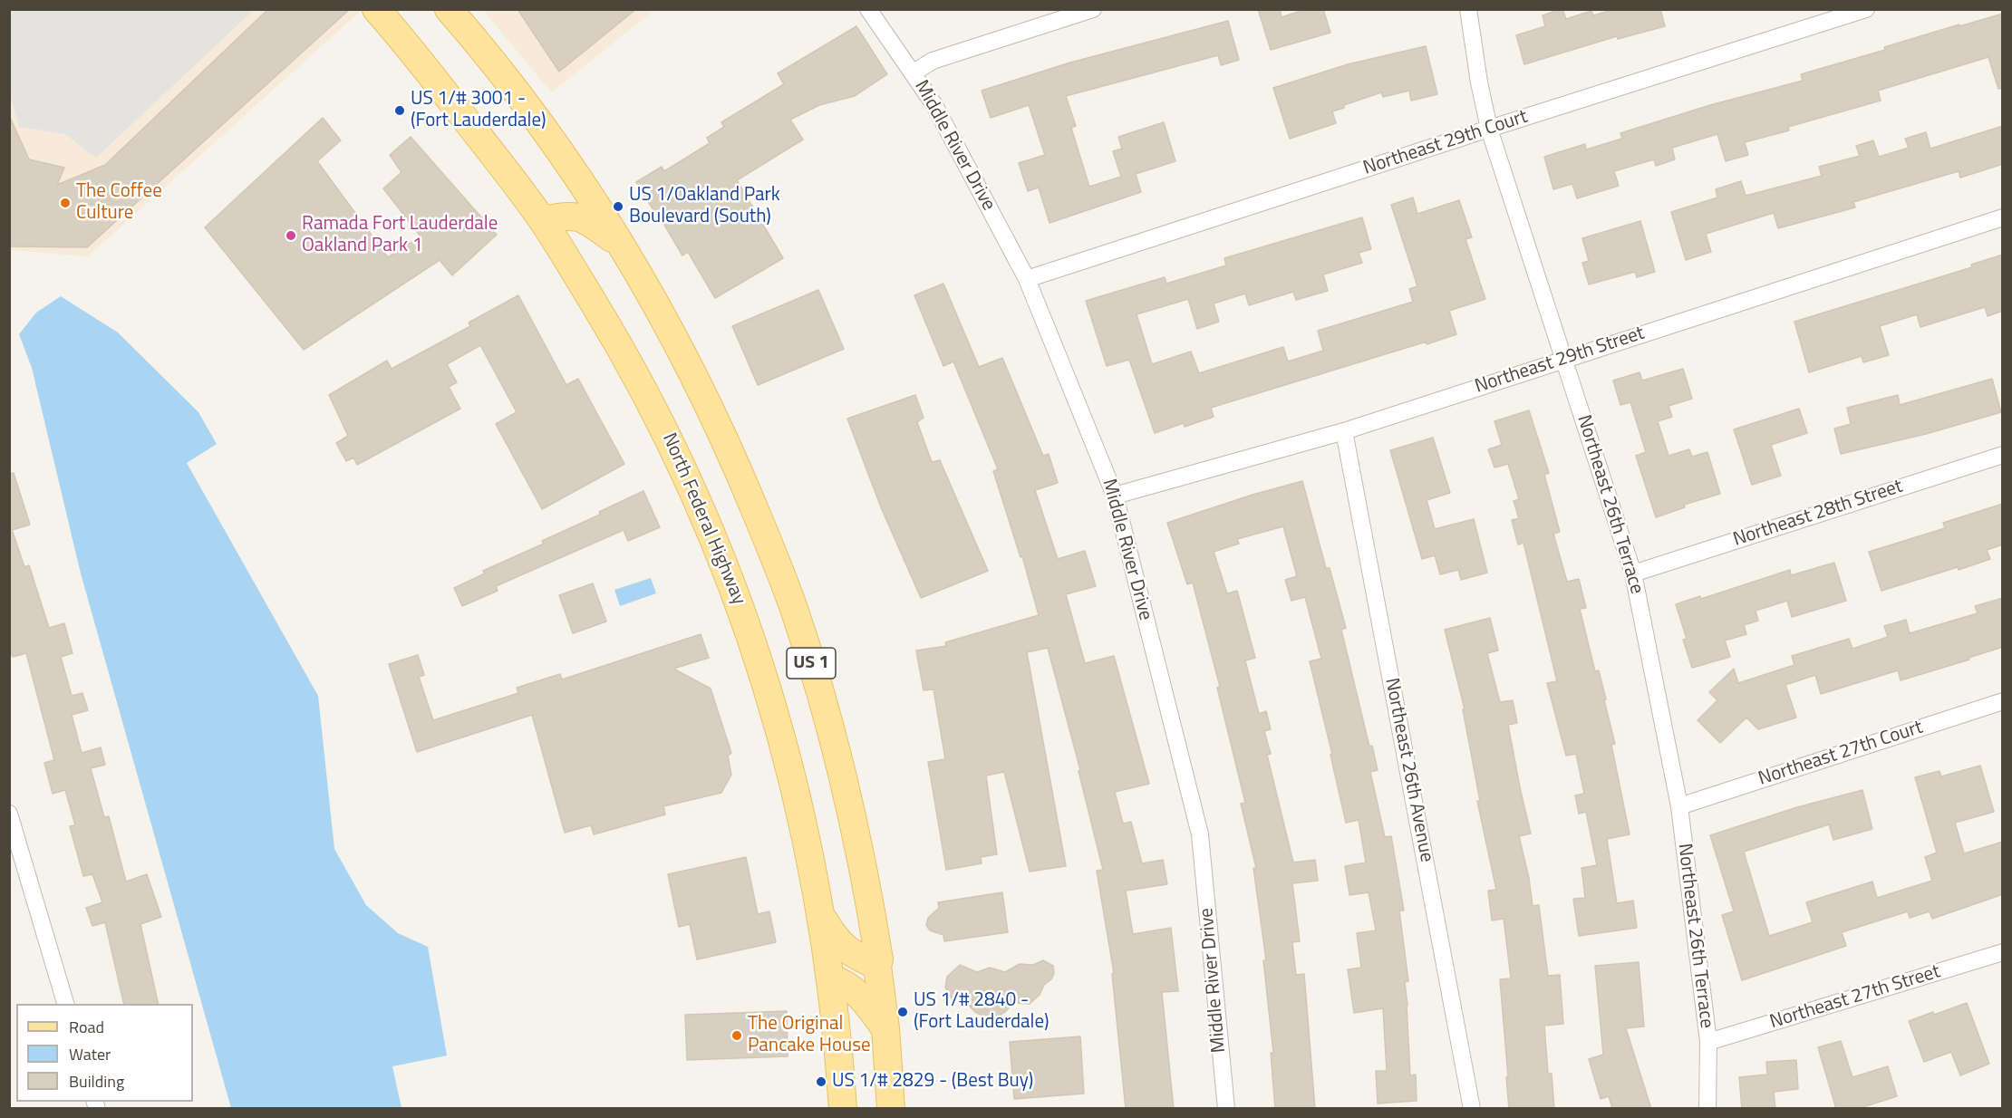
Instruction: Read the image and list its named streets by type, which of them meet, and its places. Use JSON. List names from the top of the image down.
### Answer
{
  "streets": {
    "main road": ["North Federal Highway", "US 1"],
    "street": [
      "Northeast 29th Court",
      "Middle River Drive",
      "Northeast 29th Street",
      "Northeast 26th Terrace",
      "Northeast 28th Street",
      "Northeast 27th Court",
      "Northeast 26th Avenue",
      "Northeast 27th Street"
    ]
  },
  "crossings": [
    ["Northeast 29th Court", "Middle River Drive"],
    ["Northeast 29th Court", "Northeast 26th Terrace"],
    ["Middle River Drive", "Northeast 29th Street"],
    ["Northeast 29th Street", "Northeast 26th Terrace"],
    ["Northeast 29th Street", "Northeast 26th Avenue"],
    ["Northeast 26th Terrace", "Northeast 28th Street"],
    ["Northeast 26th Terrace", "Northeast 27th Court"],
    ["Northeast 26th Terrace", "Northeast 27th Street"]
  ],
  "places": [
    "US 1/# 3001 - (Fort Lauderdale)",
    "The Coffee Culture",
    "US 1/Oakland Park Boulevard (South)",
    "Ramada Fort Lauderdale Oakland Park 1",
    "US 1/# 2840 - (Fort Lauderdale)",
    "The Original Pancake House",
    "US 1/# 2829 - (Best Buy)"
  ],
  "legend": ["Road", "Water", "Building"]
}
